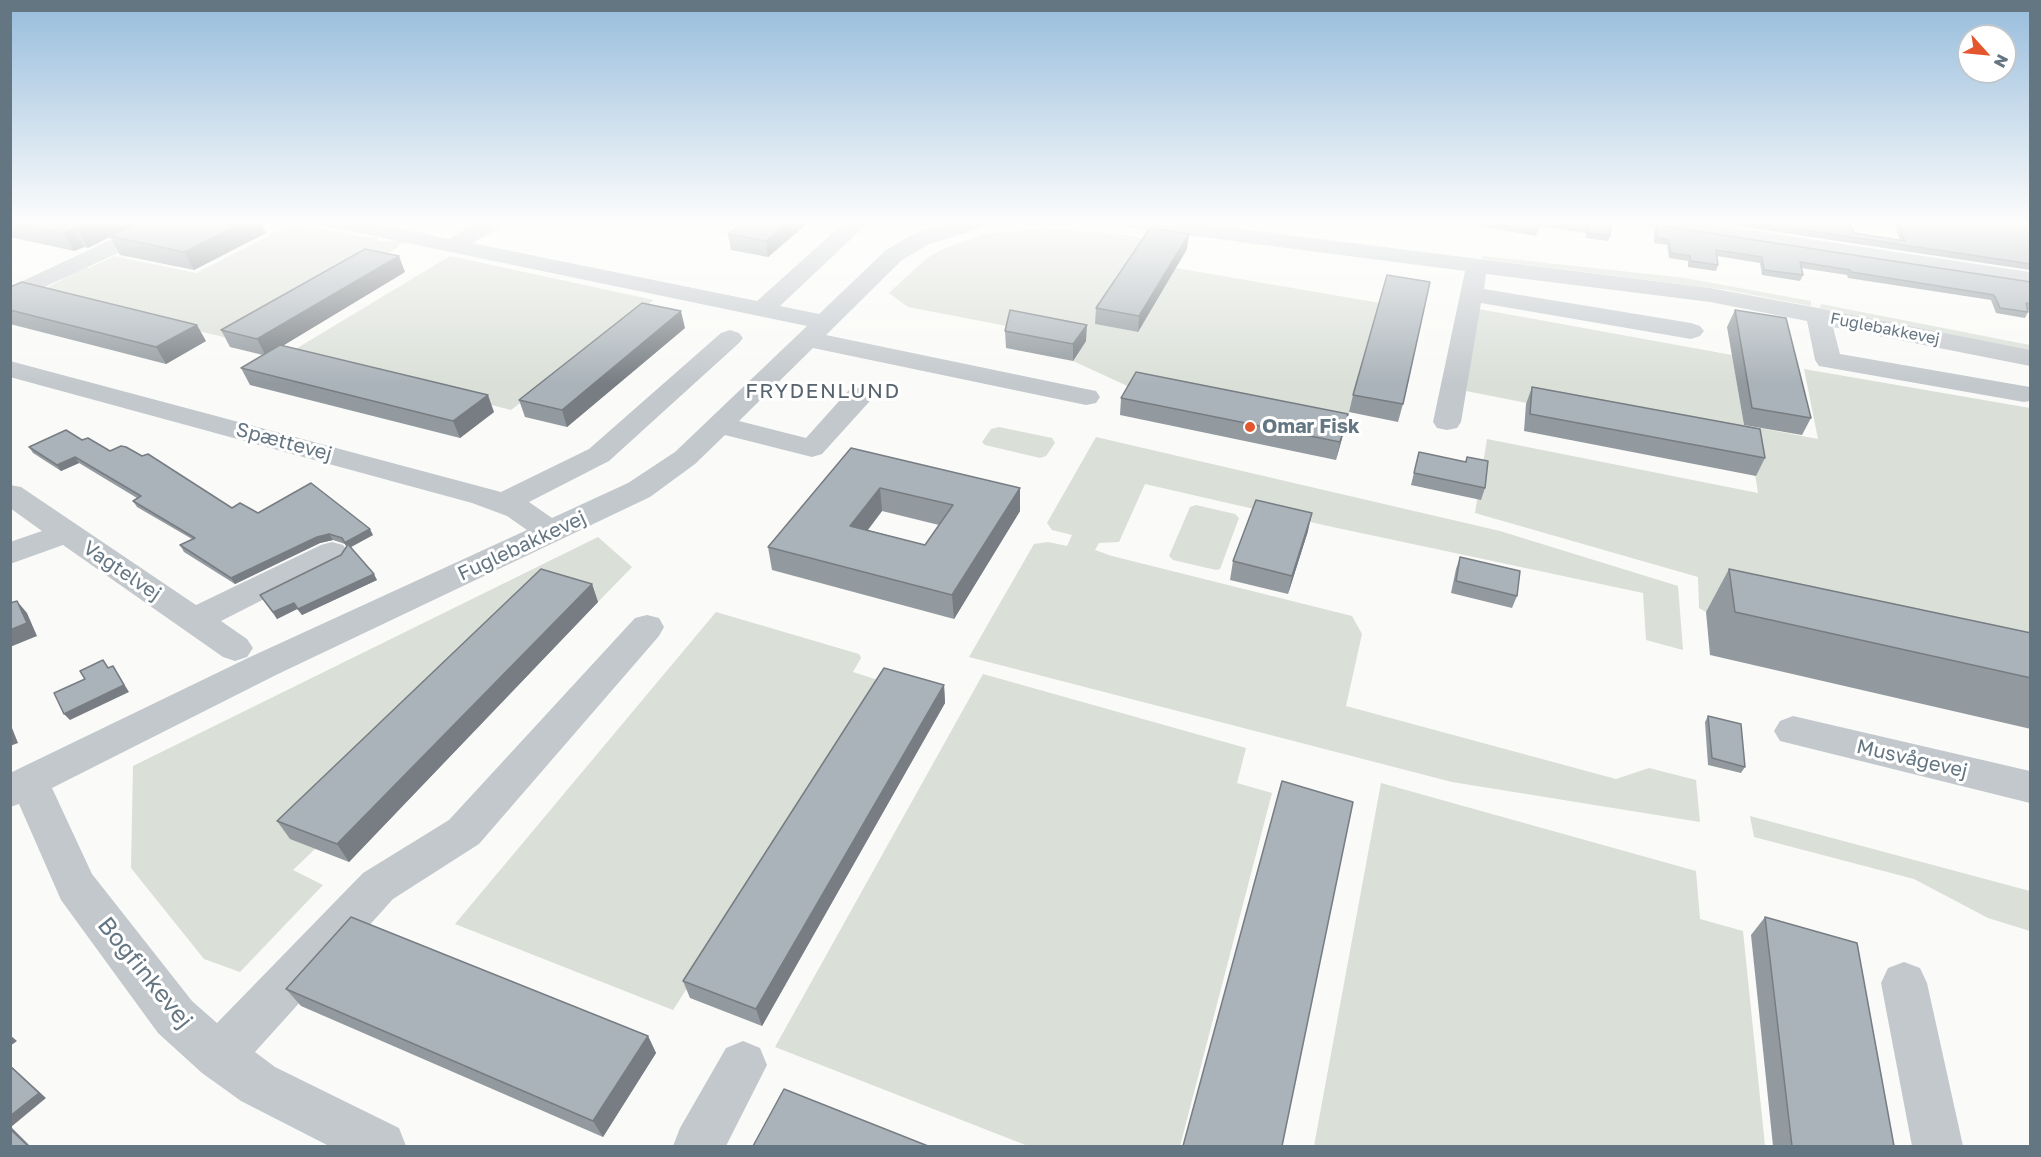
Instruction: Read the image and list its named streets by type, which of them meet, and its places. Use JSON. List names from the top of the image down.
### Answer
{
  "streets": {
    "street": [
      "Fuglebakkevej",
      "Spættevej",
      "Vagtelvej",
      "Musvågevej",
      "Bogfinkevej"
    ]
  },
  "crossings": [
    ["Fuglebakkevej", "Spættevej"],
    ["Fuglebakkevej", "Bogfinkevej"]
  ],
  "districts": ["FRYDENLUND"],
  "places": ["Omar Fisk"],
  "north": "bottom right"
}
